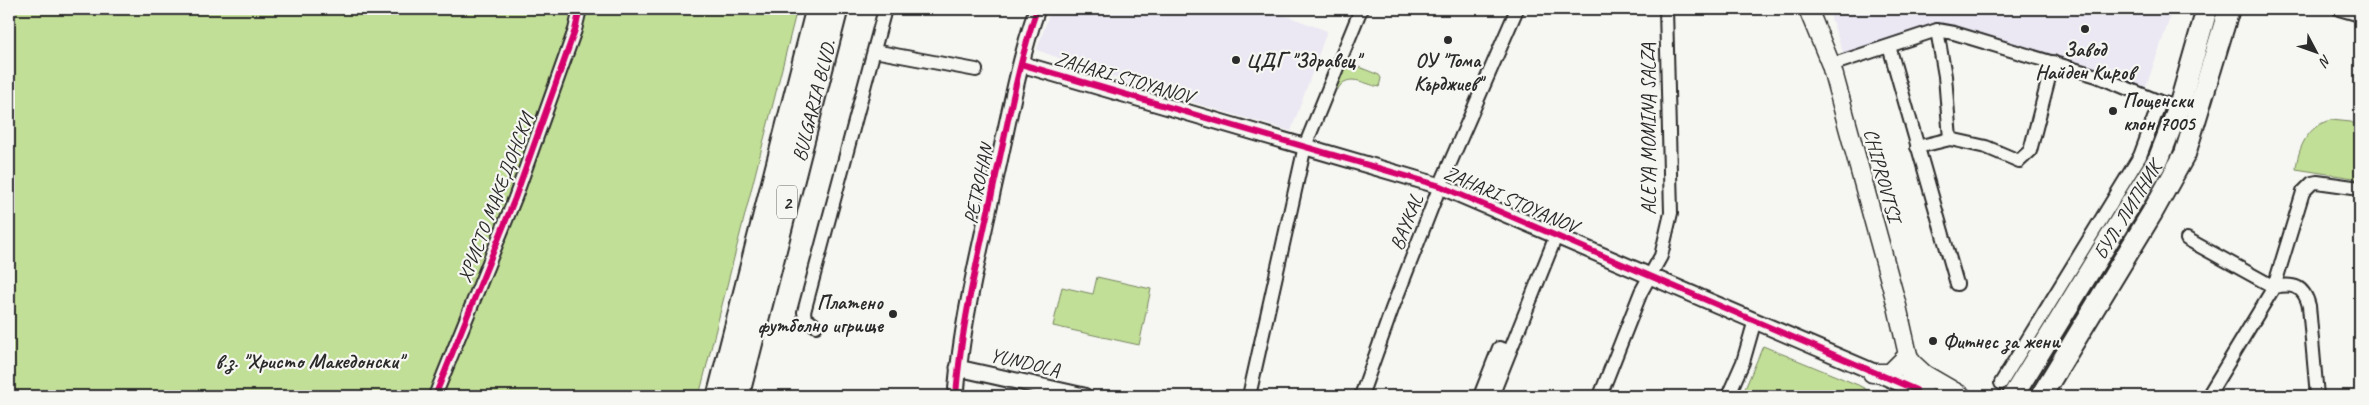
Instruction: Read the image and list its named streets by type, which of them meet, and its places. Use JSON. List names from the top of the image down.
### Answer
{
  "streets": {
    "highway": ["BULGARIA BLVD.", "2"],
    "main road": ["CHIPROVTSI", "БУЛ. ЛИПНИК"],
    "street": [
      "ZAHARI STOYANOV",
      "ALEYA MOMINA SALZA",
      "PETROHAN",
      "ХРИСТО МАКЕДОНСКИ",
      "BAYKAL",
      "YUNDOLA"
    ]
  },
  "crossings": [
    ["ZAHARI STOYANOV", "ALEYA MOMINA SALZA"],
    ["ZAHARI STOYANOV", "CHIPROVTSI"],
    ["ZAHARI STOYANOV", "PETROHAN"],
    ["ZAHARI STOYANOV", "BAYKAL"],
    ["PETROHAN", "YUNDOLA"]
  ],
  "districts": ["в.з. \"Христо Македонски\""],
  "places": [
    "Завод Найден Киров",
    "ОУ \"Тома Кърджиев\"",
    "ЦДГ \"Здравец\"",
    "Пощенски клон 7005",
    "Платено футболно игрище",
    "Фитнес за жени"
  ],
  "north": "bottom right"
}
